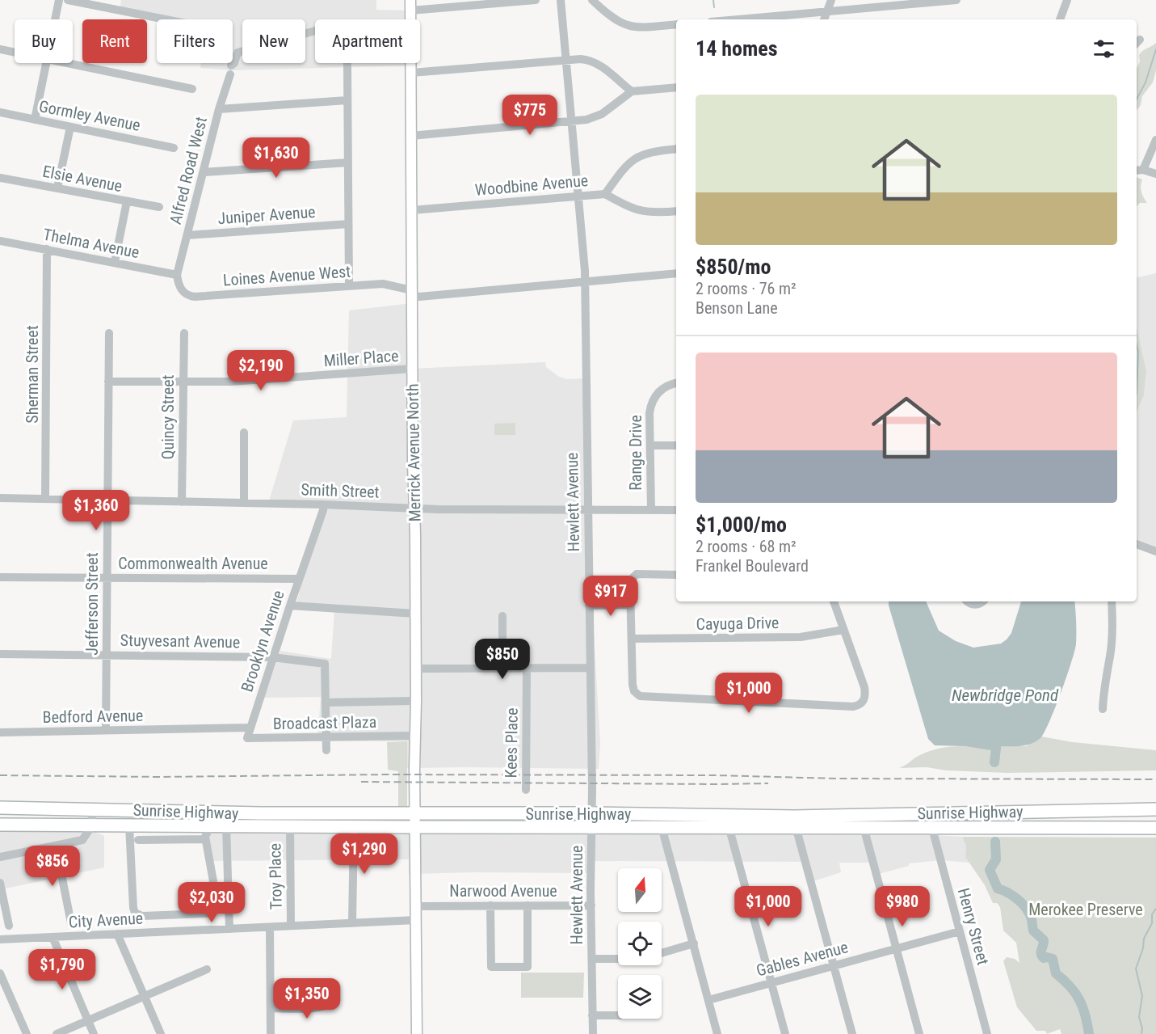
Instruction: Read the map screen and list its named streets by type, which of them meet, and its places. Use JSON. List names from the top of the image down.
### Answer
{
  "streets": {
    "highway": ["Sunrise Highway"],
    "main road": ["Merrick Avenue North"],
    "street": [
      "Gormley Avenue",
      "Alfred Road West",
      "Elsie Avenue",
      "Woodbine Avenue",
      "Juniper Avenue",
      "Thelma Avenue",
      "Loines Avenue West",
      "Miller Place",
      "Sherman Street",
      "Quincy Street",
      "Range Drive",
      "Smith Street",
      "Hewlett Avenue",
      "Commonwealth Avenue",
      "Jefferson Street",
      "Cayuga Drive",
      "Stuyvesant Avenue",
      "Brooklyn Avenue",
      "Bedford Avenue",
      "Broadcast Plaza",
      "Kees Place",
      "Troy Place",
      "Narwood Avenue",
      "City Avenue",
      "Henry Street",
      "Gables Avenue"
    ]
  },
  "crossings": [
    ["Alfred Road West", "Juniper Avenue"],
    ["Alfred Road West", "Thelma Avenue"],
    ["Alfred Road West", "Loines Avenue West"],
    ["Woodbine Avenue", "Merrick Avenue North"],
    ["Woodbine Avenue", "Hewlett Avenue"],
    ["Thelma Avenue", "Loines Avenue West"],
    ["Thelma Avenue", "Sherman Street"],
    ["Loines Avenue West", "Merrick Avenue North"],
    ["Loines Avenue West", "Hewlett Avenue"],
    ["Miller Place", "Quincy Street"],
    ["Miller Place", "Merrick Avenue North"],
    ["Miller Place", "Jefferson Street"],
    ["Sherman Street", "Smith Street"],
    ["Quincy Street", "Smith Street"],
    ["Merrick Avenue North", "Smith Street"],
    ["Merrick Avenue North", "Broadcast Plaza"],
    ["Merrick Avenue North", "Sunrise Highway"],
    ["Merrick Avenue North", "Narwood Avenue"],
    ["Merrick Avenue North", "City Avenue"],
    ["Range Drive", "Smith Street"],
    ["Smith Street", "Hewlett Avenue"],
    ["Smith Street", "Jefferson Street"],
    ["Smith Street", "Brooklyn Avenue"],
    ["Hewlett Avenue", "Sunrise Highway"],
    ["Hewlett Avenue", "Narwood Avenue"],
    ["Commonwealth Avenue", "Jefferson Street"],
    ["Commonwealth Avenue", "Brooklyn Avenue"],
    ["Jefferson Street", "Stuyvesant Avenue"],
    ["Jefferson Street", "Bedford Avenue"],
    ["Stuyvesant Avenue", "Brooklyn Avenue"],
    ["Brooklyn Avenue", "Bedford Avenue"],
    ["Brooklyn Avenue", "Broadcast Plaza"],
    ["Bedford Avenue", "Broadcast Plaza"],
    ["Sunrise Highway", "Troy Place"],
    ["Sunrise Highway", "Henry Street"],
    ["Troy Place", "City Avenue"],
    ["Henry Street", "Gables Avenue"]
  ],
  "water": ["Newbridge Pond"],
  "parks": ["Merokee Preserve"],
  "north": "top",
  "page": {
    "chip": [
      "Buy",
      "Rent",
      "Filters",
      "New",
      "Apartment"
    ],
    "heading": "14 homes",
    "list": [
      {
        "name": "$850/mo",
        "note": "2 rooms · 76 m² · Benson Lane"
      },
      {
        "name": "$1,000/mo",
        "note": "2 rooms · 68 m² · Frankel Boulevard"
      }
    ],
    "price": [
      "$775",
      "$1,630",
      "$2,190",
      "$1,360",
      "$917",
      "$850",
      "$1,000",
      "$1,290",
      "$856",
      "$2,030",
      "$1,000",
      "$980",
      "$1,790",
      "$1,350"
    ]
  }
}
